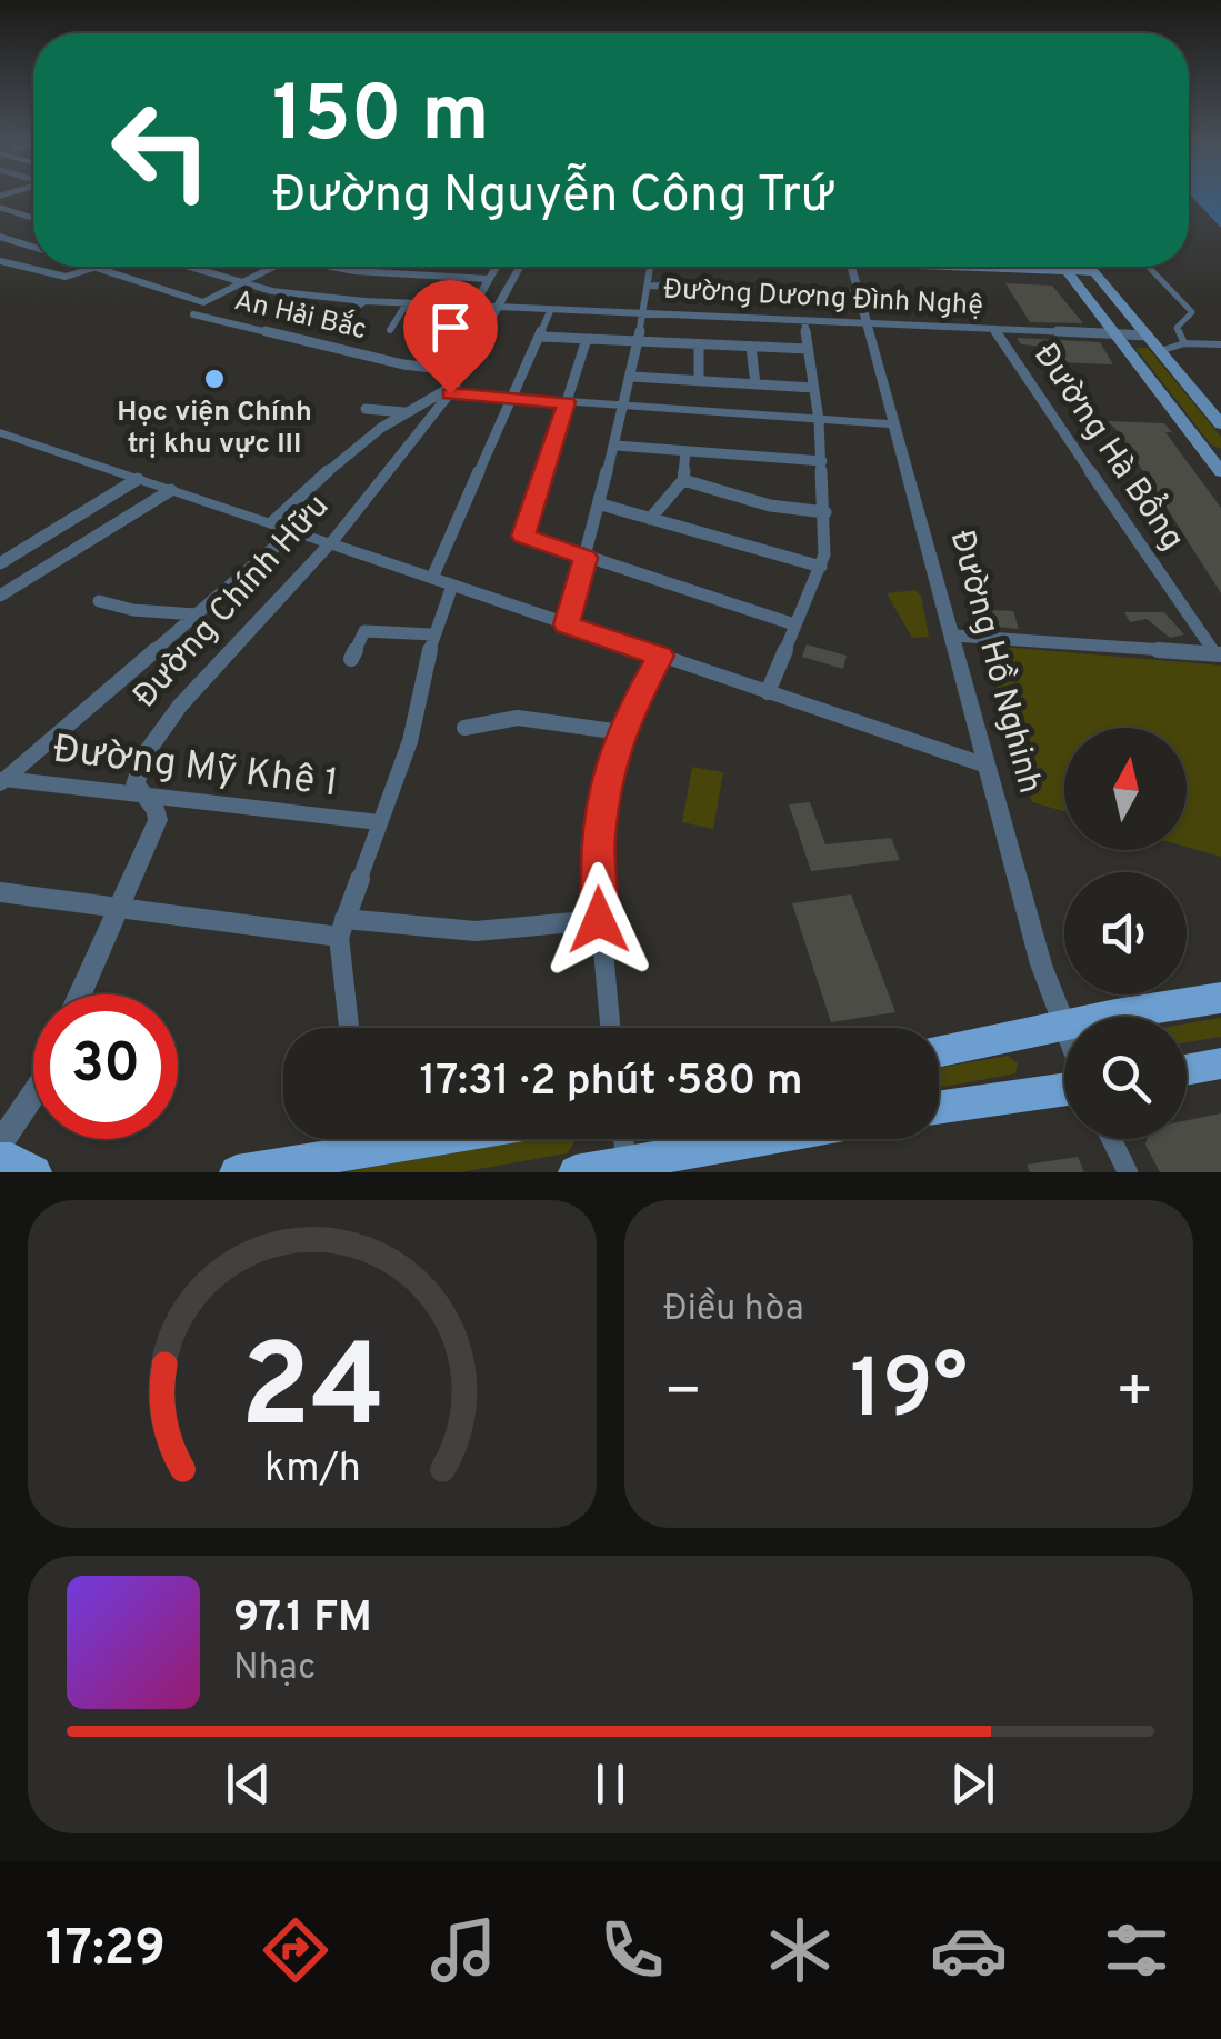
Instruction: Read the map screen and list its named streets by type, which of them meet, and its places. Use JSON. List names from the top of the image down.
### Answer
{
  "streets": {
    "street": [
      "Đường Dương Đình Nghệ",
      "An Hải Bắc",
      "Đường Hà Bổng",
      "Đường Chính Hữu",
      "Đường Hồ Nghinh",
      "Đường Mỹ Khê 1"
    ]
  },
  "crossings": [
    ["Đường Dương Đình Nghệ", "Đường Hà Bổng"],
    ["Đường Dương Đình Nghệ", "Đường Chính Hữu"],
    ["Đường Dương Đình Nghệ", "Đường Hồ Nghinh"],
    ["An Hải Bắc", "Đường Chính Hữu"],
    ["Đường Chính Hữu", "Đường Mỹ Khê 1"]
  ],
  "places": ["Học viện Chính trị khu vực III"],
  "north": "top",
  "page": {
    "turn": ["150 m", "Đường Nguyễn Công Trứ"],
    "limit": "30",
    "trip": "17:31 · 2 phút · 580 m",
    "tile": "Điều hòa",
    "heat": ["−", "19°", "+"],
    "song": ["97.1 FM", "Nhạc"],
    "tabs": "17:29",
    "gauge": ["24", "km/h"]
  }
}
